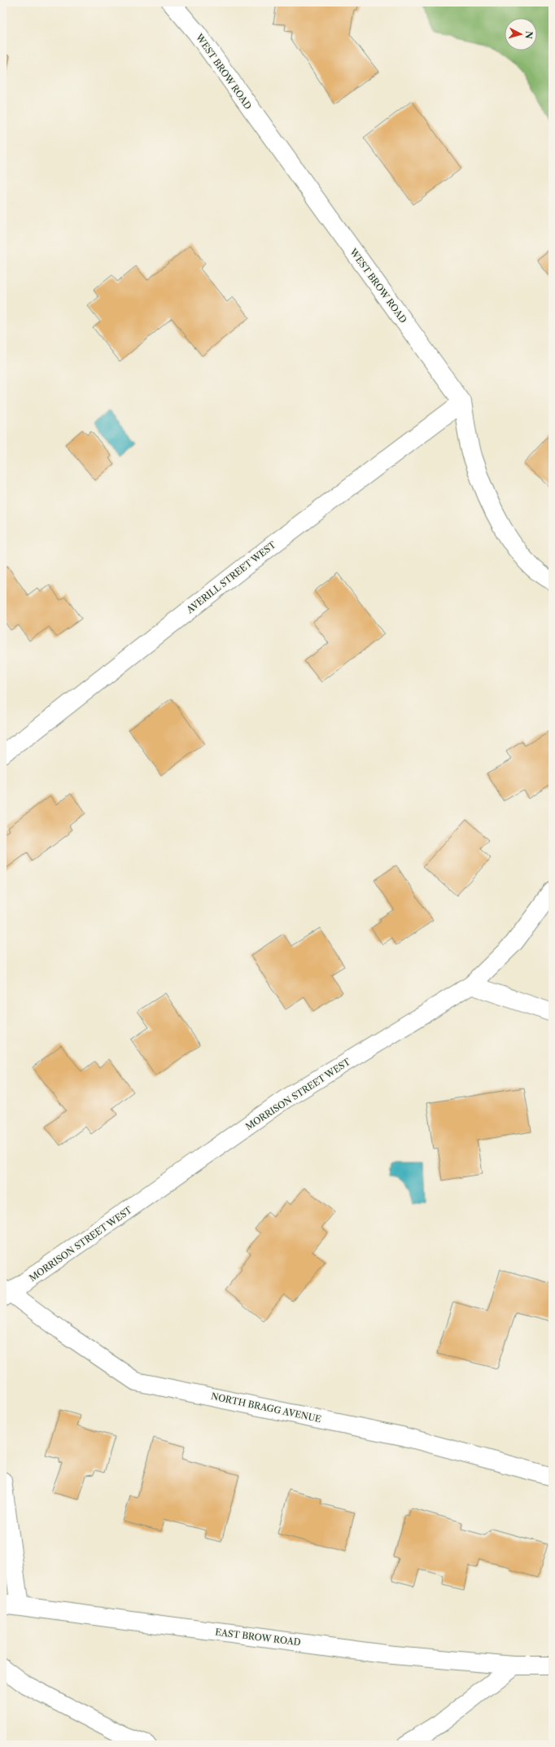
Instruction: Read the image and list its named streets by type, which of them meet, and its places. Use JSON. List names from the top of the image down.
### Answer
{
  "streets": {
    "street": [
      "WEST BROW ROAD",
      "AVERILL STREET WEST",
      "MORRISON STREET WEST",
      "NORTH BRAGG AVENUE",
      "EAST BROW ROAD"
    ]
  },
  "crossings": [
    ["WEST BROW ROAD", "AVERILL STREET WEST"],
    ["MORRISON STREET WEST", "NORTH BRAGG AVENUE"]
  ],
  "north": "right"
}
